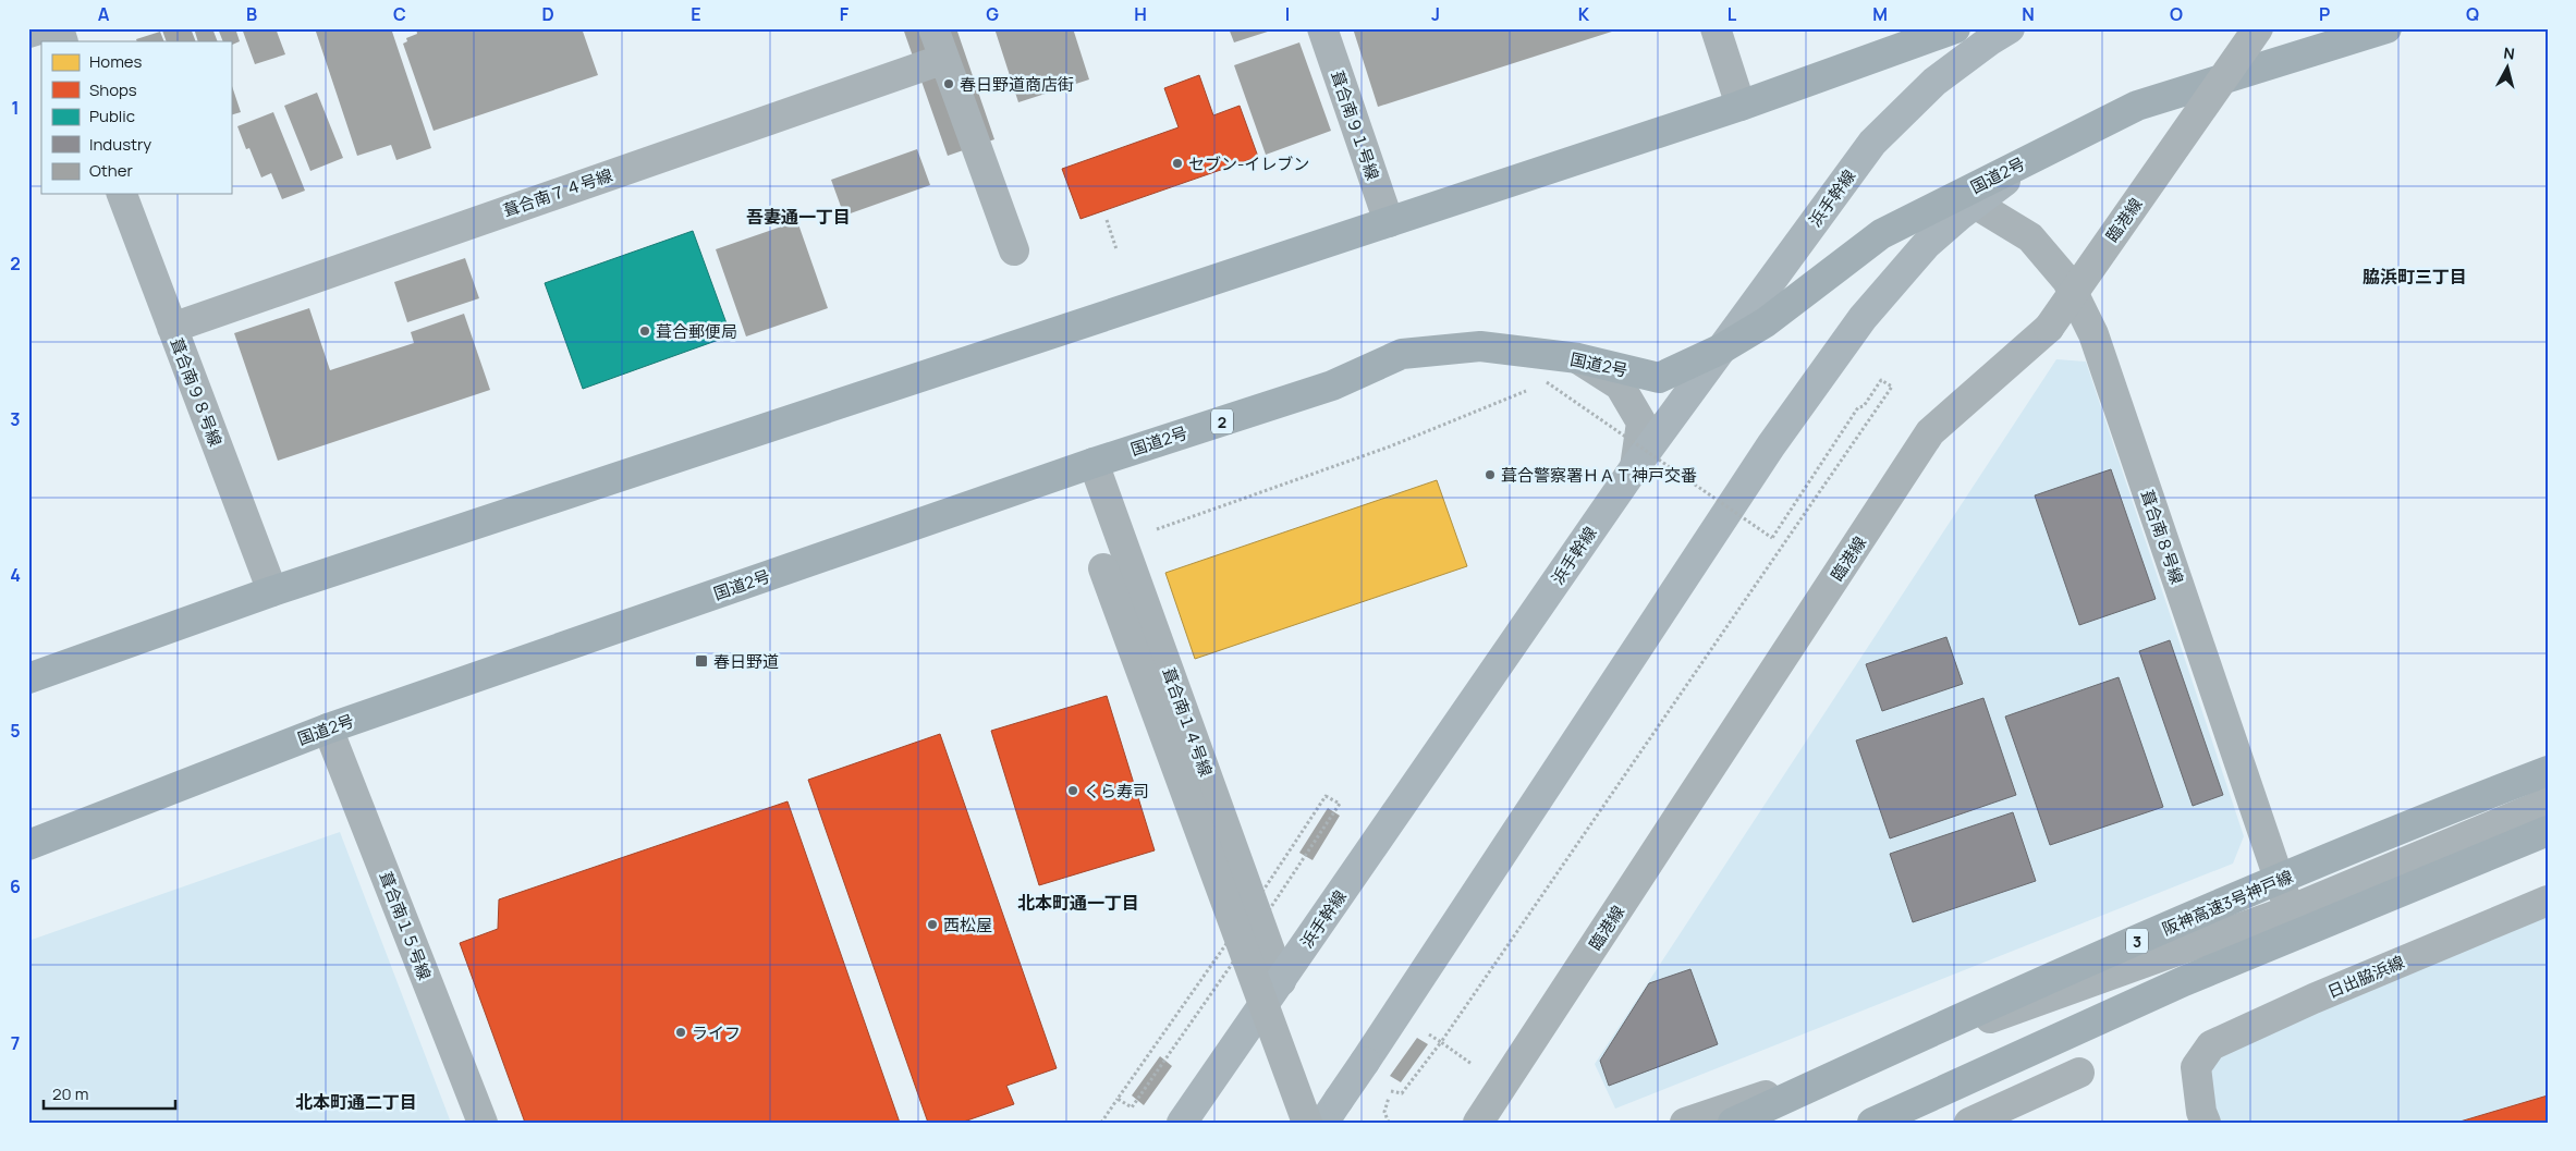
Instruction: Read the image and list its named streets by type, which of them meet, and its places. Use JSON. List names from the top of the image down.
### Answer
{
  "streets": {
    "highway": [
      "国道2号",
      "2",
      "阪神高速3号神戸線",
      "3"
    ],
    "main road": ["浜手幹線"],
    "street": [
      "葺合南９１号線",
      "葺合南７４号線",
      "臨港線",
      "葺合南９８号線",
      "葺合南８号線",
      "葺合南１４号線",
      "葺合南１５号線",
      "日出脇浜線"
    ]
  },
  "crossings": [
    ["国道2号", "浜手幹線"],
    ["国道2号", "葺合南１４号線"],
    ["国道2号", "葺合南１５号線"],
    ["葺合南７４号線", "葺合南９８号線"],
    ["浜手幹線", "葺合南１４号線"]
  ],
  "districts": [
    "吾妻通一丁目",
    "脇浜町三丁目",
    "北本町通一丁目",
    "北本町通二丁目"
  ],
  "places": {
    "other": [
      "春日野道商店街",
      "セブン-イレブン",
      "葺合郵便局",
      "葺合警察署ＨＡＴ神戸交番",
      "くら寿司",
      "西松屋",
      "ライフ"
    ],
    "transit": ["春日野道"]
  },
  "legend": [
    "Homes",
    "Shops",
    "Public",
    "Industry",
    "Other"
  ],
  "scale_bar": "20 m",
  "north": "top",
  "grid": {
    "columns": [
      "A",
      "B",
      "C",
      "D",
      "E",
      "F",
      "G",
      "H",
      "I",
      "J",
      "K",
      "L",
      "M",
      "N",
      "O",
      "P",
      "Q"
    ],
    "rows": [
      "1",
      "2",
      "3",
      "4",
      "5",
      "6",
      "7"
    ]
  }
}
